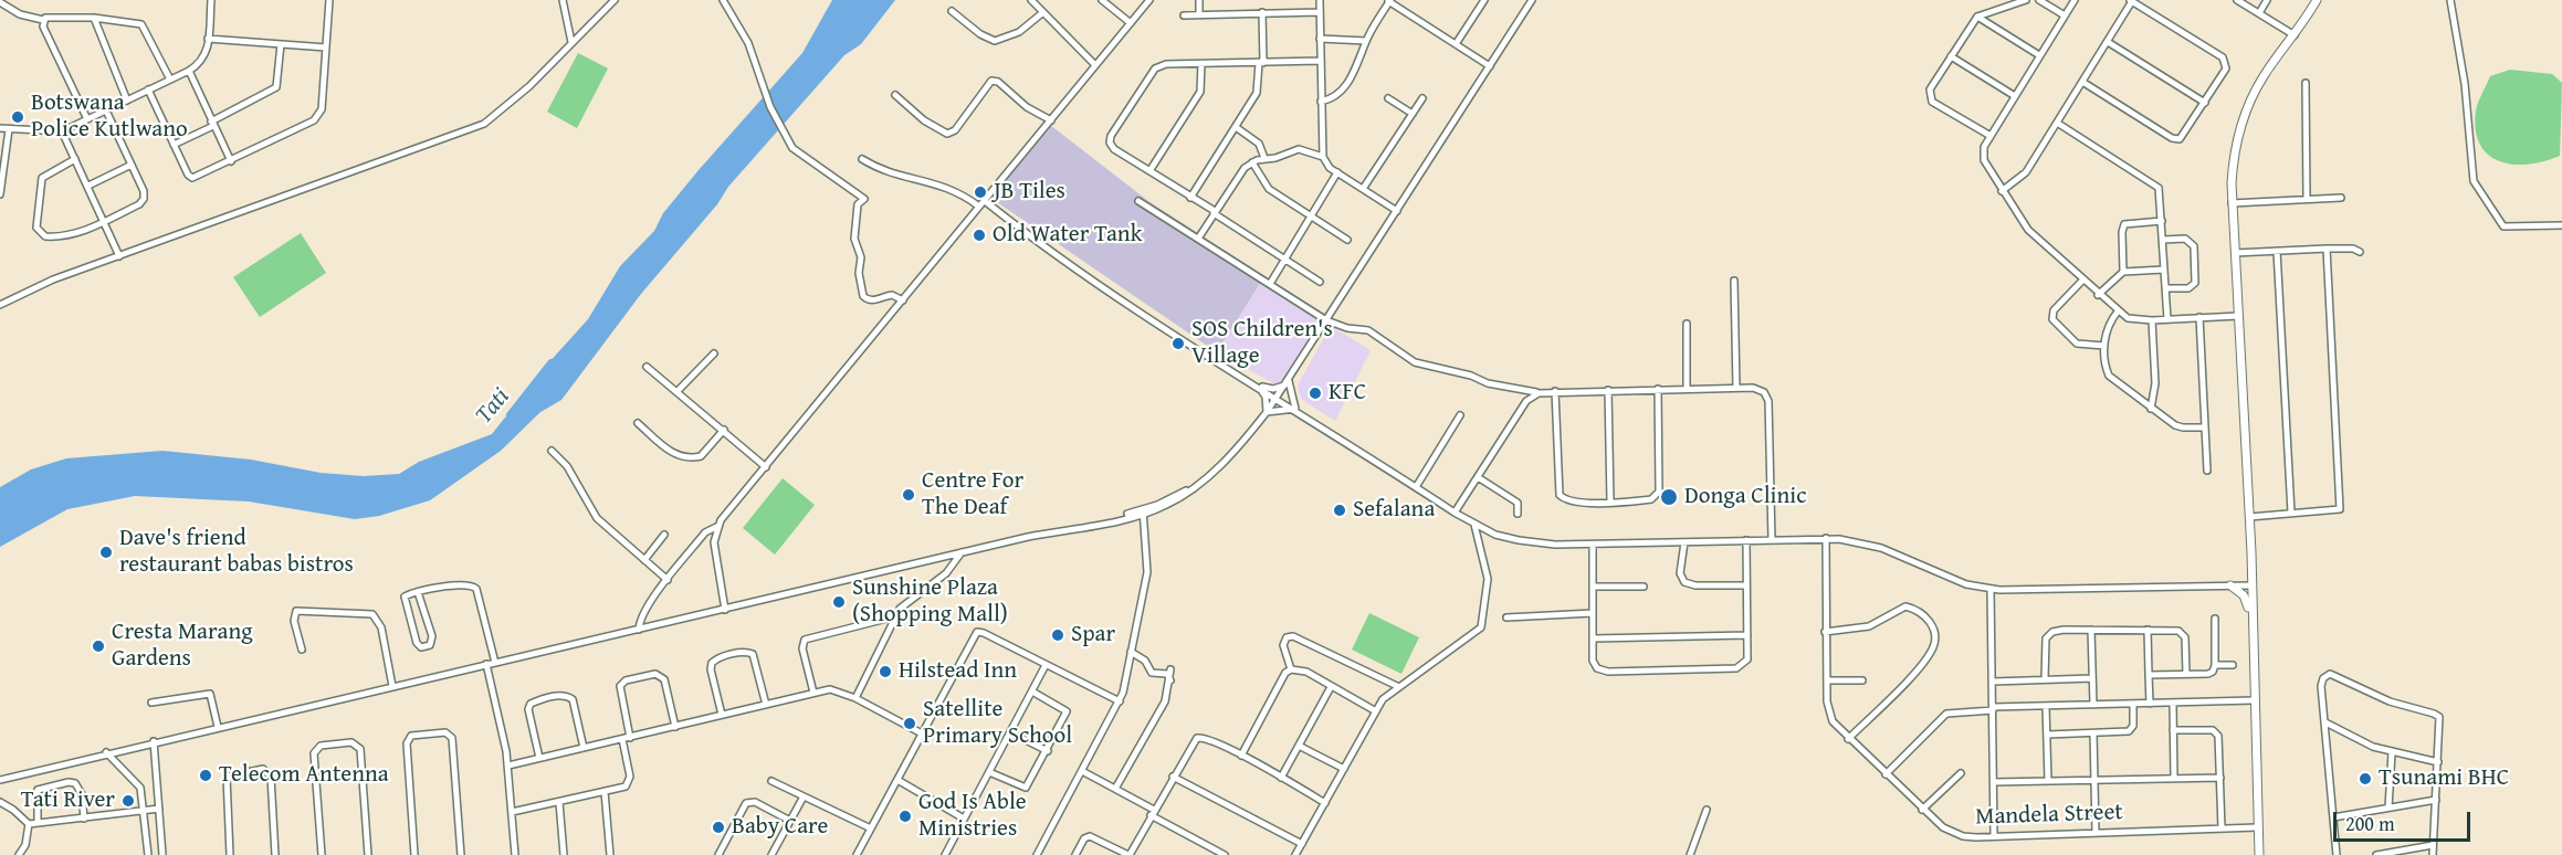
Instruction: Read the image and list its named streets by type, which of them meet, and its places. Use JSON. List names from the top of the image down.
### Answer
{
  "streets": {
    "street": ["Mandela Street"]
  },
  "water": ["Tati"],
  "places": [
    "Botswana Police Kutlwano",
    "JB Tiles",
    "Old Water Tank",
    "SOS Children's Village",
    "KFC",
    "Centre For The Deaf",
    "Donga Clinic",
    "Sefalana",
    "Dave's friend restaurant babas bistros",
    "Sunshine Plaza (Shopping Mall)",
    "Spar",
    "Cresta Marang Gardens",
    "Hilstead Inn",
    "Satellite Primary School",
    "Telecom Antenna",
    "Tsunami BHC",
    "Tati River",
    "God Is Able Ministries",
    "Baby Care"
  ],
  "scale_bar": "200 m"
}
